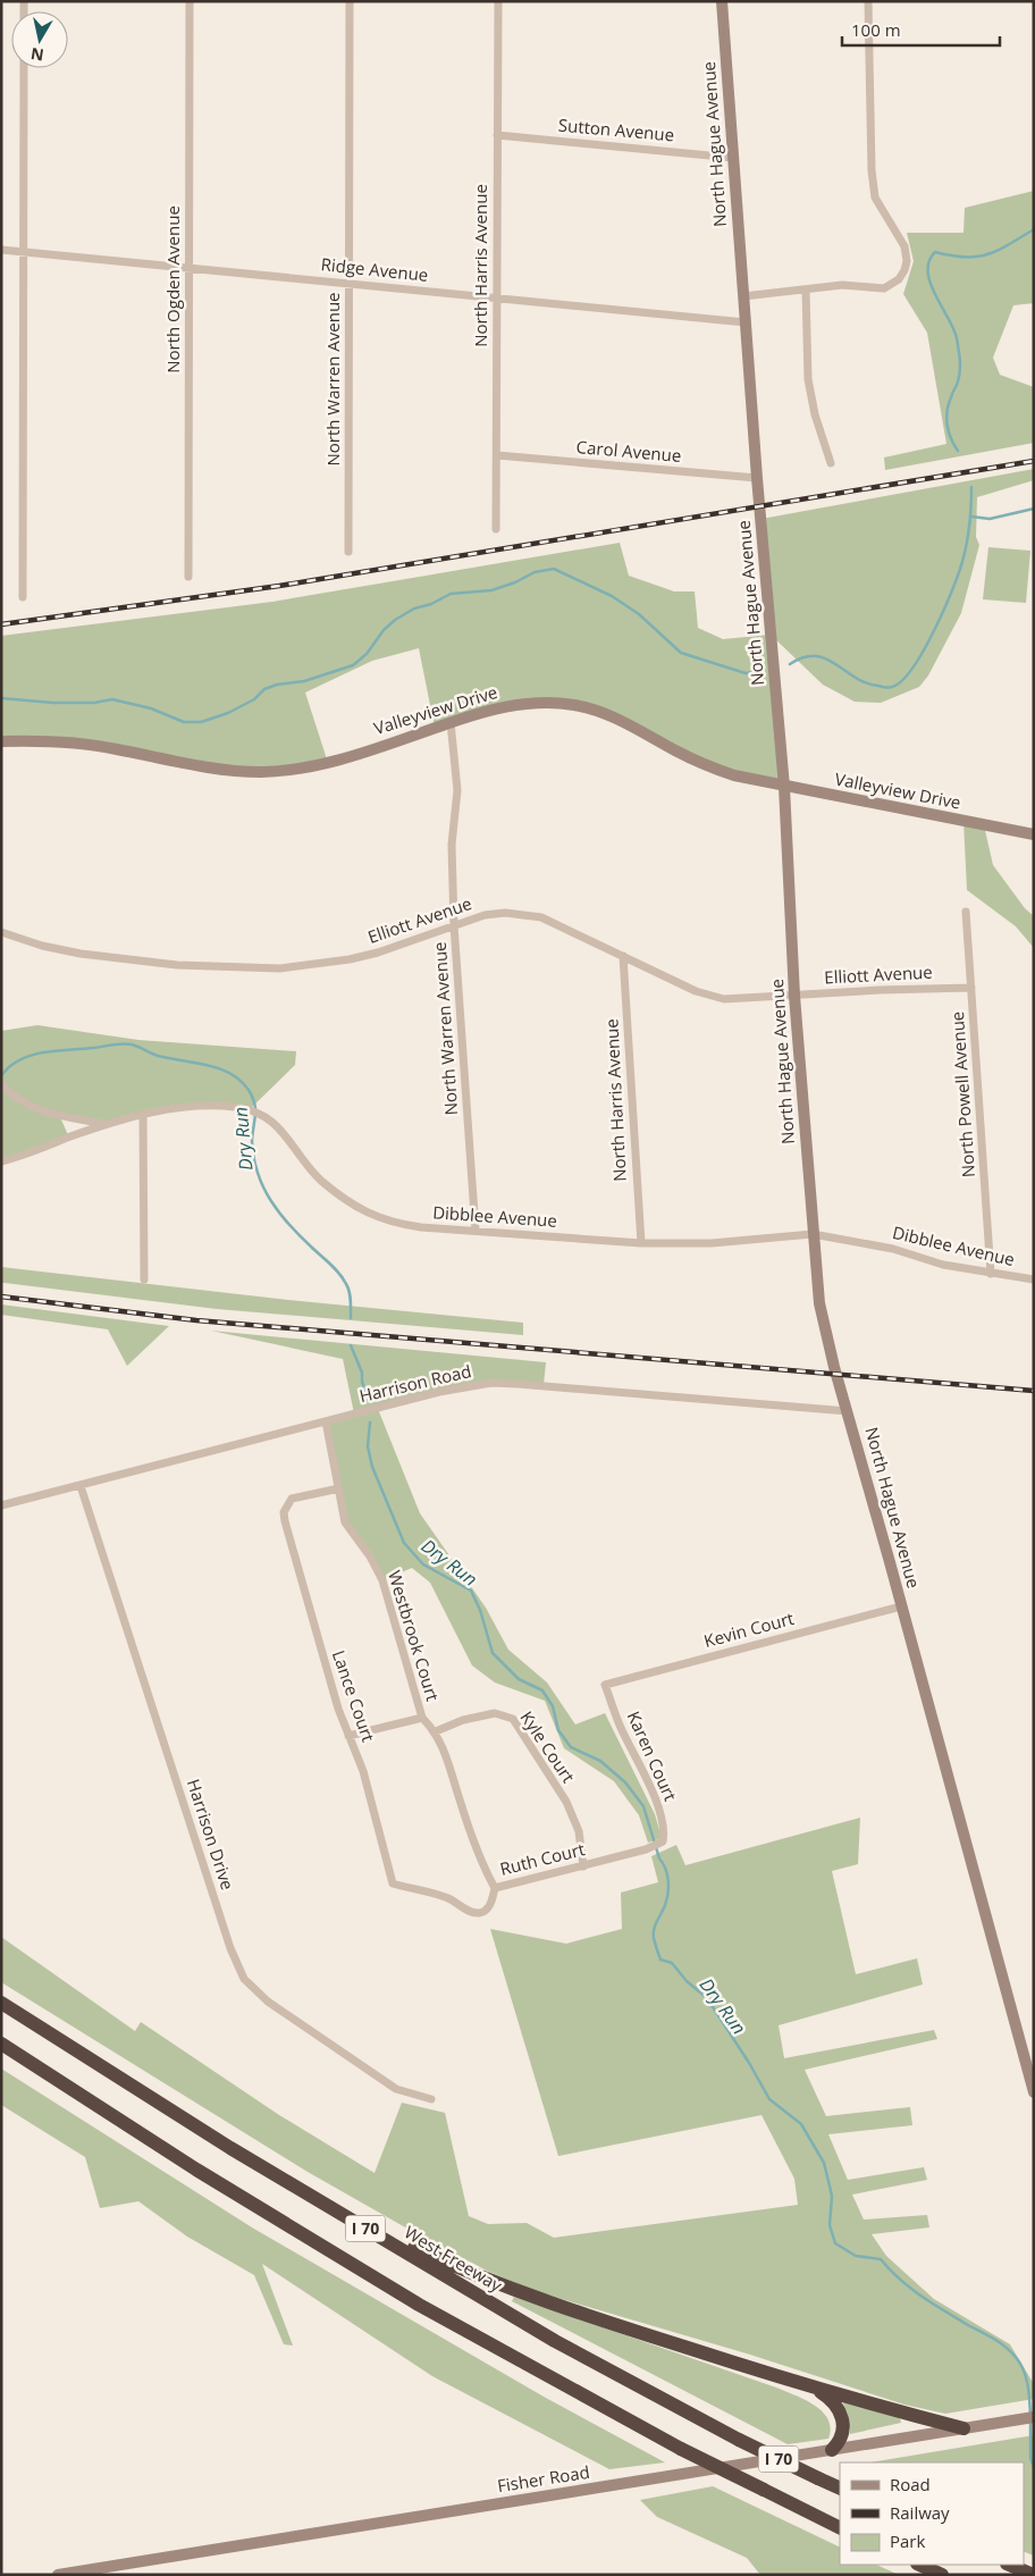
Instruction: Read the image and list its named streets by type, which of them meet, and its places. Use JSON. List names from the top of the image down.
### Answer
{
  "streets": {
    "highway": ["I 70", "West Freeway"],
    "main road": ["North Hague Avenue", "Valleyview Drive", "Fisher Road"],
    "street": [
      "Sutton Avenue",
      "North Harris Avenue",
      "Ridge Avenue",
      "North Ogden Avenue",
      "North Warren Avenue",
      "Carol Avenue",
      "Elliott Avenue",
      "North Powell Avenue",
      "Dibblee Avenue",
      "Harrison Road",
      "Kevin Court",
      "Westbrook Court",
      "Lance Court",
      "Kyle Court",
      "Karen Court",
      "Harrison Drive",
      "Ruth Court"
    ]
  },
  "crossings": [
    ["Sutton Avenue", "North Hague Avenue"],
    ["Sutton Avenue", "North Harris Avenue"],
    ["North Hague Avenue", "Ridge Avenue"],
    ["North Hague Avenue", "Carol Avenue"],
    ["North Hague Avenue", "Valleyview Drive"],
    ["North Hague Avenue", "Elliott Avenue"],
    ["North Hague Avenue", "Dibblee Avenue"],
    ["North Hague Avenue", "Harrison Road"],
    ["North Hague Avenue", "Kevin Court"],
    ["North Harris Avenue", "Ridge Avenue"],
    ["North Harris Avenue", "Carol Avenue"],
    ["North Harris Avenue", "Elliott Avenue"],
    ["North Harris Avenue", "Dibblee Avenue"],
    ["Ridge Avenue", "North Ogden Avenue"],
    ["Ridge Avenue", "North Warren Avenue"],
    ["North Warren Avenue", "Valleyview Drive"],
    ["North Warren Avenue", "Elliott Avenue"],
    ["North Warren Avenue", "Dibblee Avenue"],
    ["Elliott Avenue", "North Powell Avenue"],
    ["North Powell Avenue", "Dibblee Avenue"],
    ["Harrison Road", "Westbrook Court"],
    ["Harrison Road", "Harrison Drive"],
    ["Kevin Court", "Karen Court"],
    ["Westbrook Court", "Lance Court"],
    ["Westbrook Court", "Kyle Court"],
    ["Westbrook Court", "Ruth Court"],
    ["Lance Court", "Ruth Court"],
    ["Kyle Court", "Ruth Court"],
    ["Karen Court", "Ruth Court"]
  ],
  "water": ["Dry Run"],
  "legend": ["Road", "Railway", "Park"],
  "scale_bar": "100 m",
  "north": "bottom"
}
